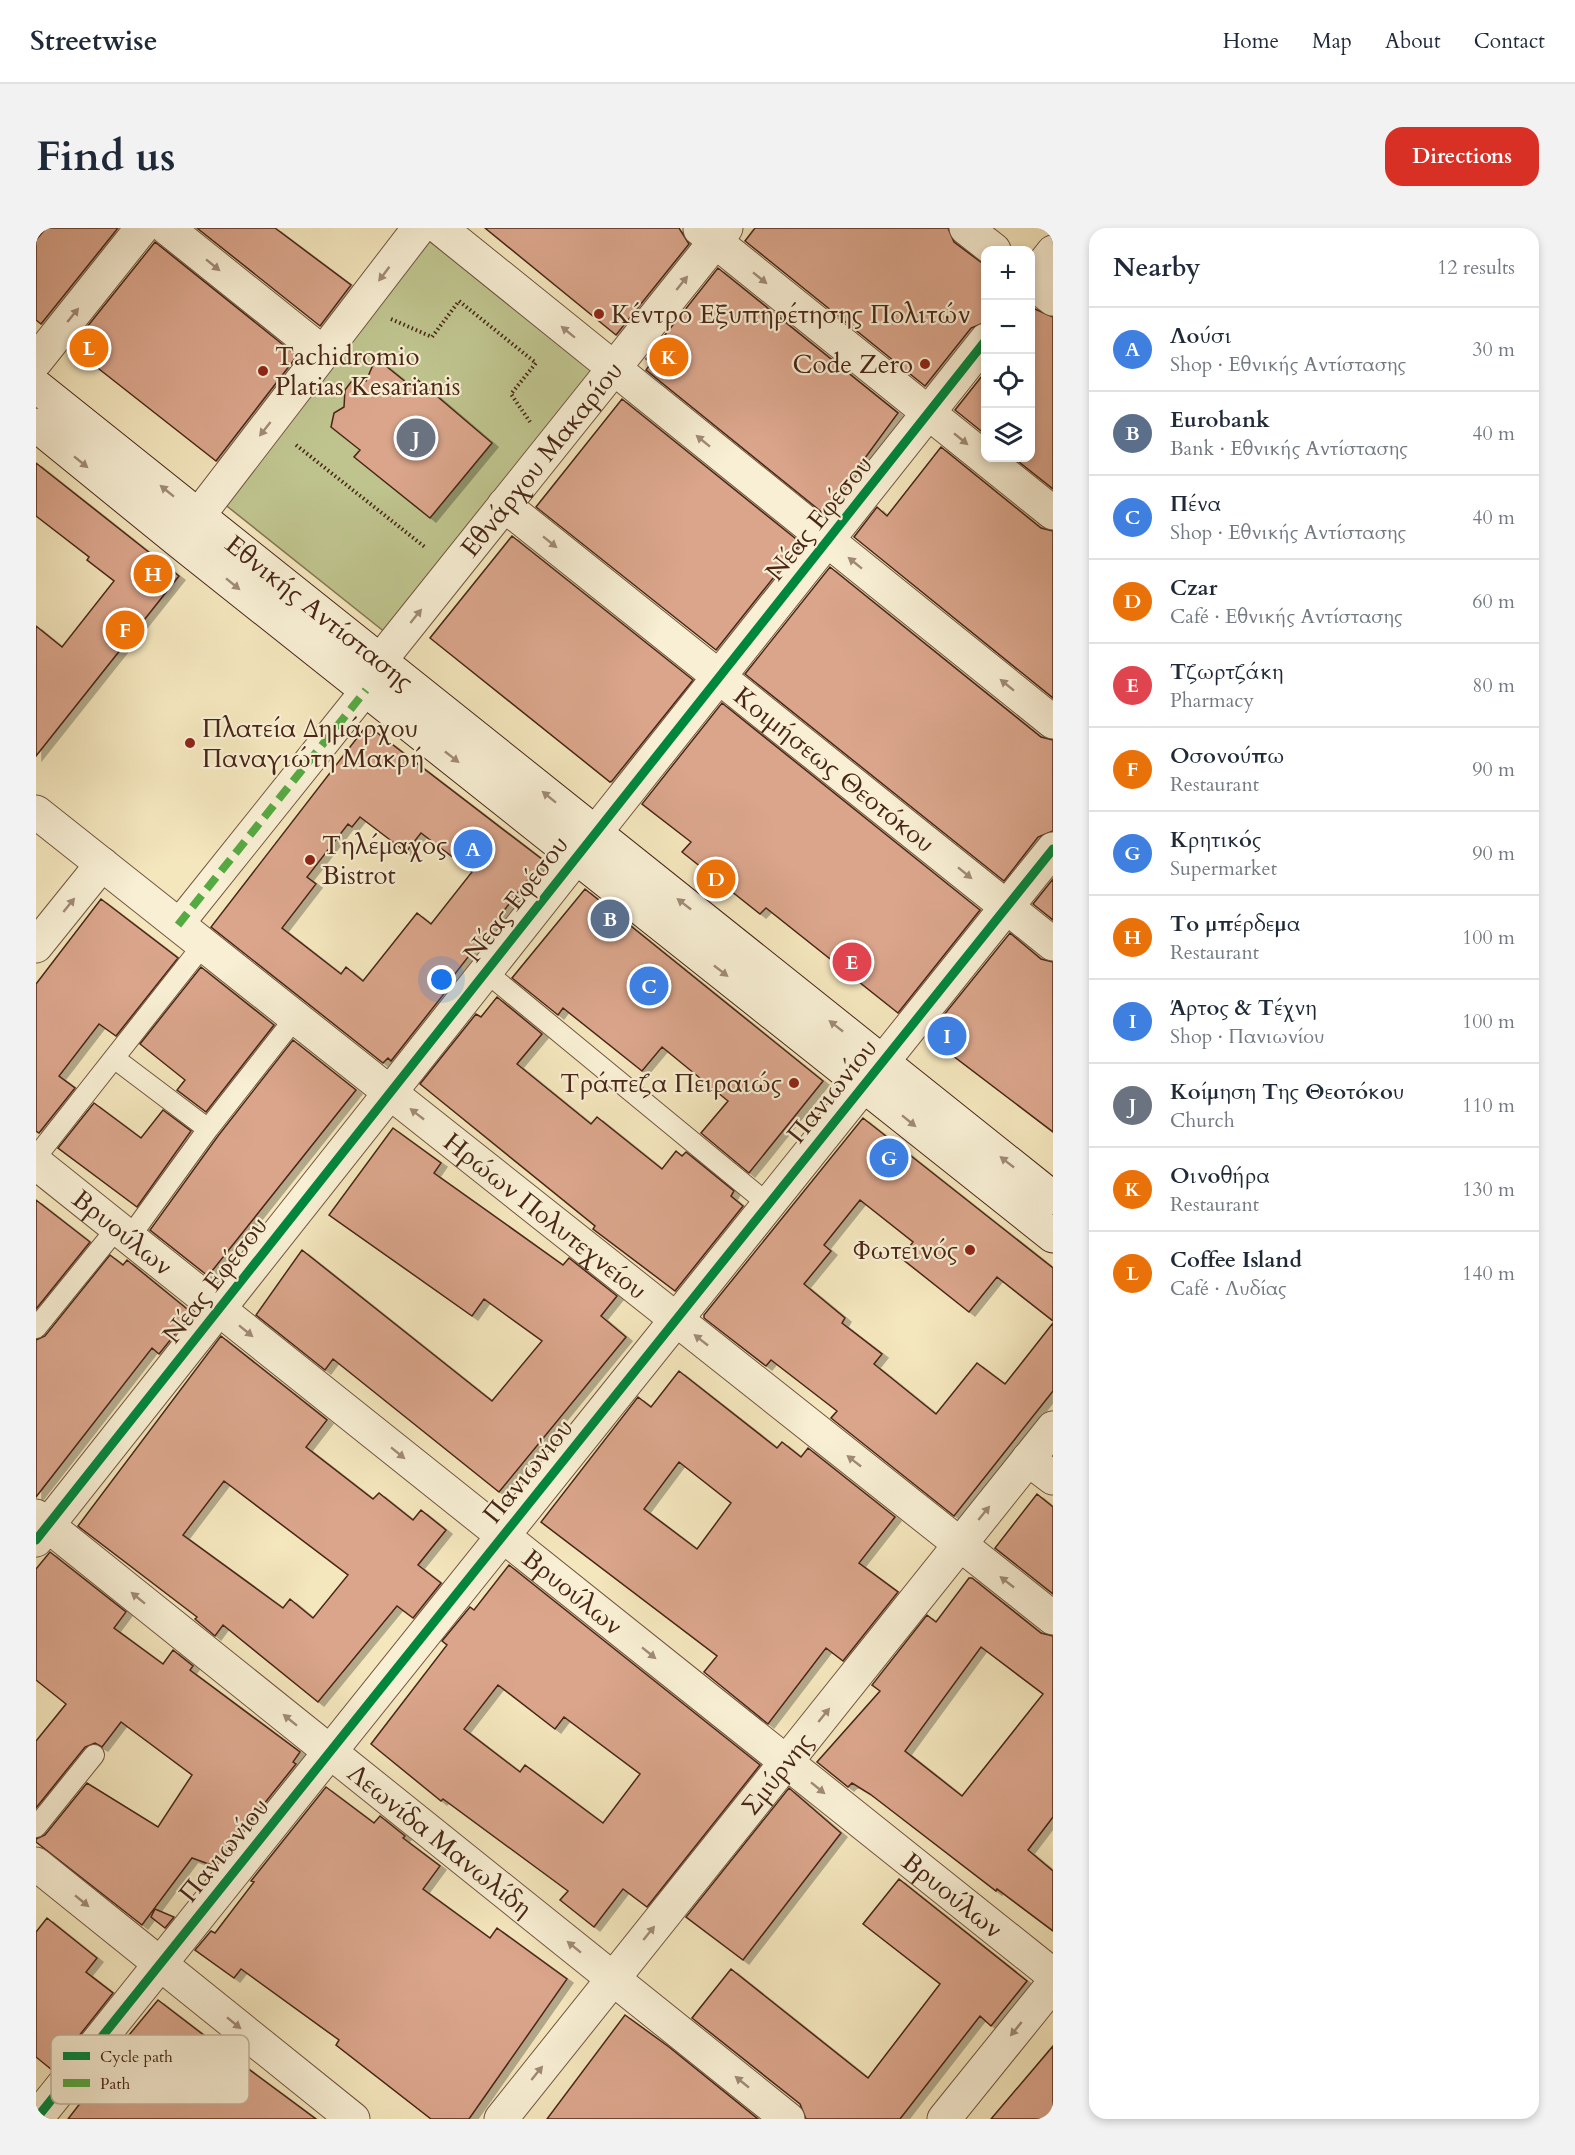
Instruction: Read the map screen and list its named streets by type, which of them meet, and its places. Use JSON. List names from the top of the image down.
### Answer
{
  "streets": {
    "street": [
      "Εθνάρχου Μακαρίου",
      "Νέας Εφέσου",
      "Εθνικής Αντίστασης",
      "Κοιμήσεως Θεοτόκου",
      "Πανιωνίου",
      "Ηρώων Πολυτεχνείου",
      "Βρυούλων",
      "Σμύρνης",
      "Λεωνίδα Μανωλίδη"
    ]
  },
  "crossings": [
    ["Εθνάρχου Μακαρίου", "Εθνικής Αντίστασης"],
    ["Εθνάρχου Μακαρίου", "Κοιμήσεως Θεοτόκου"],
    ["Νέας Εφέσου", "Εθνικής Αντίστασης"],
    ["Νέας Εφέσου", "Κοιμήσεως Θεοτόκου"],
    ["Νέας Εφέσου", "Ηρώων Πολυτεχνείου"],
    ["Νέας Εφέσου", "Βρυούλων"],
    ["Νέας Εφέσου", "Λεωνίδα Μανωλίδη"],
    ["Εθνικής Αντίστασης", "Πανιωνίου"],
    ["Κοιμήσεως Θεοτόκου", "Πανιωνίου"],
    ["Πανιωνίου", "Ηρώων Πολυτεχνείου"],
    ["Πανιωνίου", "Βρυούλων"],
    ["Πανιωνίου", "Λεωνίδα Μανωλίδη"],
    ["Ηρώων Πολυτεχνείου", "Σμύρνης"],
    ["Βρυούλων", "Σμύρνης"],
    ["Σμύρνης", "Λεωνίδα Μανωλίδη"]
  ],
  "one_way": ["Ηρώων Πολυτεχνείου", "Βρυούλων", "Σμύρνης"],
  "places": [
    "Κέντρο Εξυπηρέτησης Πολιτών",
    "Code Zero",
    "Tachidromio Platias Kesarianis",
    "Πλατεία Δημάρχου Παναγιώτη Μακρή",
    "Τηλέμαχος Bistrot",
    "Τράπεζα Πειραιώς",
    "Φωτεινός"
  ],
  "legend": ["Cycle path", "Path"],
  "page": {
    "header": "Streetwise",
    "nav": [
      "Home",
      "Map",
      "About",
      "Contact"
    ],
    "buttons": "Directions",
    "title": "Find us",
    "heading": ["Nearby", "12 results"],
    "map_buttons": ["+", "−"],
    "list": [
      {
        "mark": "A",
        "name": "Λούσι",
        "note": "Shop · Εθνικής Αντίστασης",
        "value": "30 m"
      },
      {
        "mark": "B",
        "name": "Eurobank",
        "note": "Bank · Εθνικής Αντίστασης",
        "value": "40 m"
      },
      {
        "mark": "C",
        "name": "Πένα",
        "note": "Shop · Εθνικής Αντίστασης",
        "value": "40 m"
      },
      {
        "mark": "D",
        "name": "Czar",
        "note": "Café · Εθνικής Αντίστασης",
        "value": "60 m"
      },
      {
        "mark": "E",
        "name": "Τζωρτζάκη",
        "note": "Pharmacy",
        "value": "80 m"
      },
      {
        "mark": "F",
        "name": "Οσονούπω",
        "note": "Restaurant",
        "value": "90 m"
      },
      {
        "mark": "G",
        "name": "Κρητικός",
        "note": "Supermarket",
        "value": "90 m"
      },
      {
        "mark": "H",
        "name": "Το μπέρδεμα",
        "note": "Restaurant",
        "value": "100 m"
      },
      {
        "mark": "I",
        "name": "Άρτος & Τέχνη",
        "note": "Shop · Πανιωνίου",
        "value": "100 m"
      },
      {
        "mark": "J",
        "name": "Κοίμηση Της Θεοτόκου",
        "note": "Church",
        "value": "110 m"
      },
      {
        "mark": "K",
        "name": "Οινοθήρα",
        "note": "Restaurant",
        "value": "130 m"
      },
      {
        "mark": "L",
        "name": "Coffee Island",
        "note": "Café · Λυδίας",
        "value": "140 m"
      }
    ],
    "pins": [
      "L",
      "K",
      "J",
      "H",
      "F",
      "A",
      "D",
      "B",
      "E",
      "C",
      "I",
      "G"
    ]
  }
}
